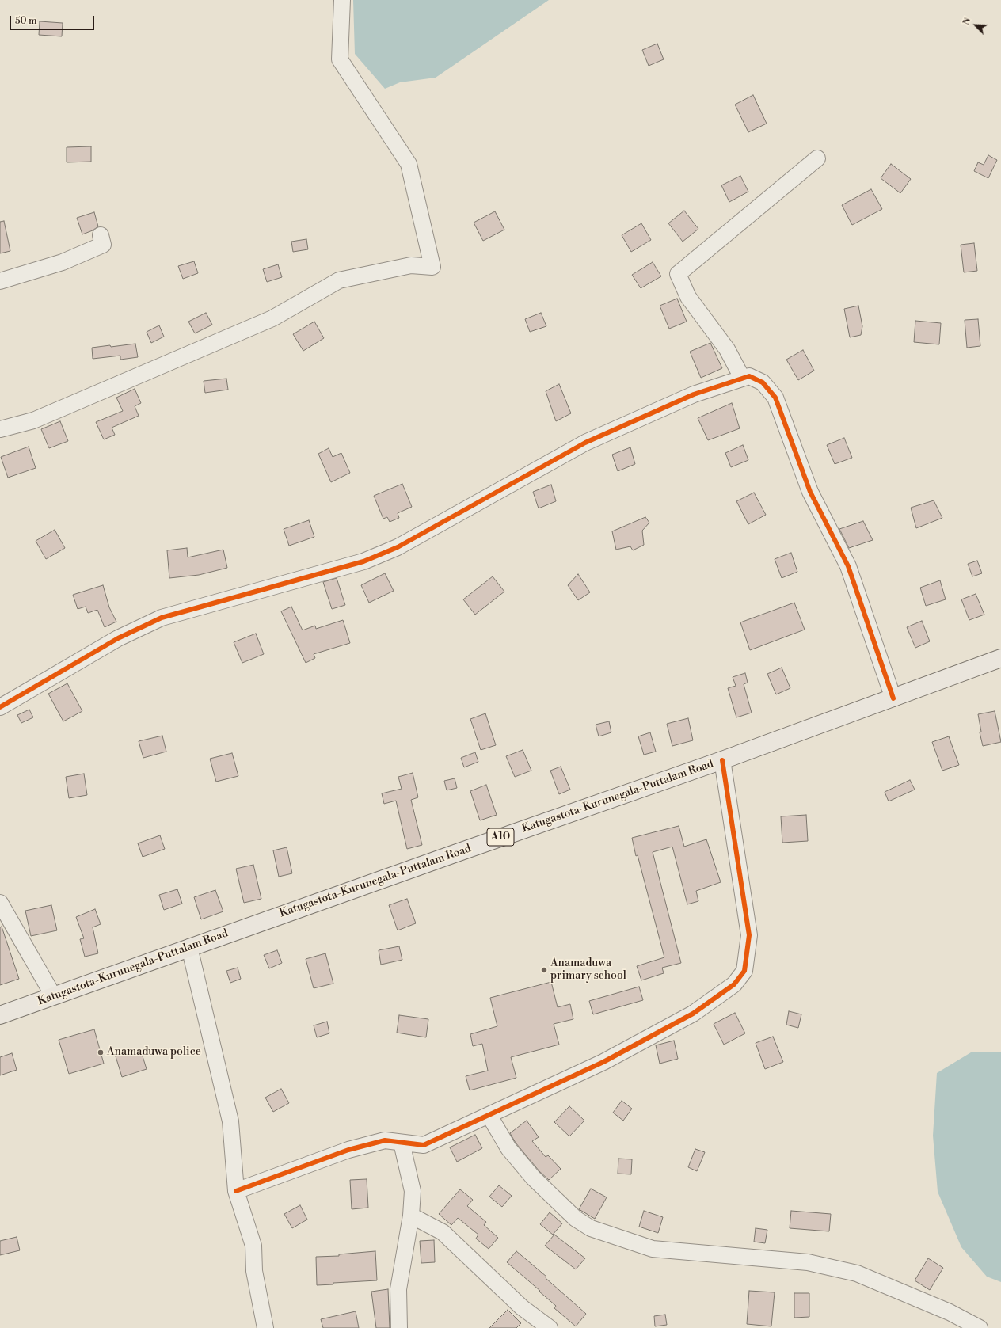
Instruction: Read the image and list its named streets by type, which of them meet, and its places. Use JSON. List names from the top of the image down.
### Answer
{
  "streets": {
    "highway": ["Katugastota-Kurunegala-Puttalam Road", "A10"]
  },
  "places": ["Anamaduwa primary school", "Anamaduwa police"],
  "scale_bar": "50 m",
  "north": "top left"
}
